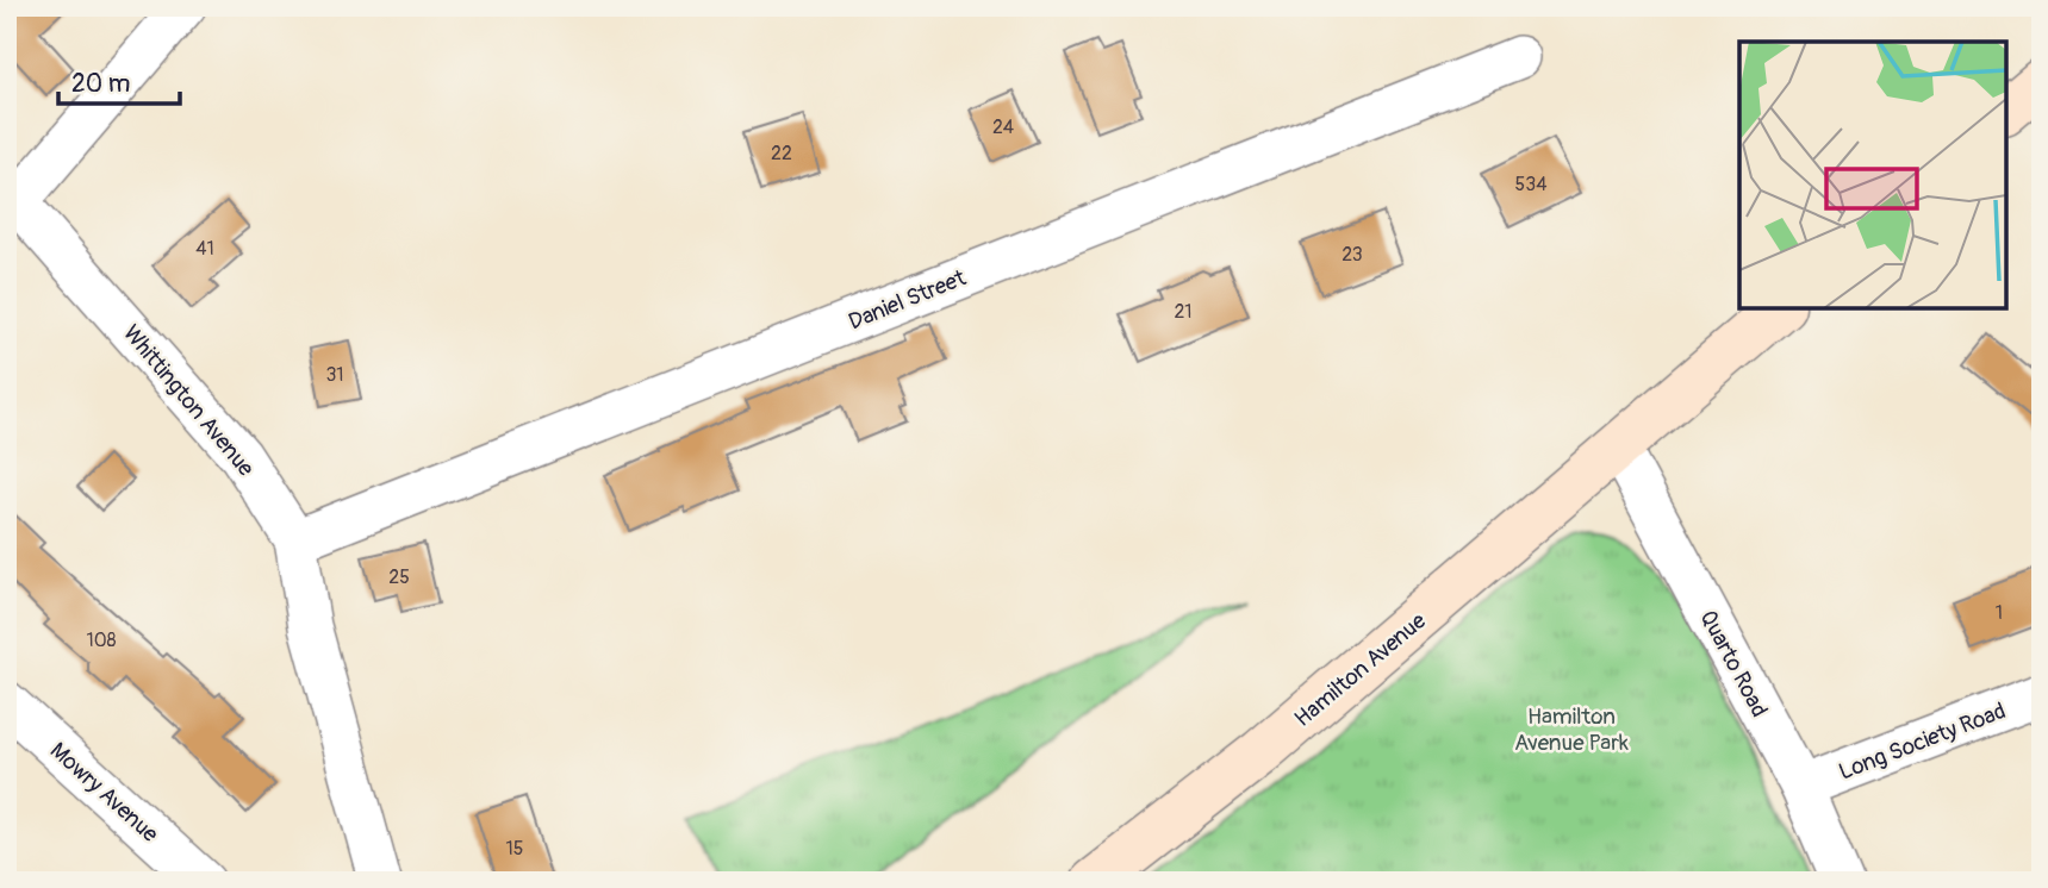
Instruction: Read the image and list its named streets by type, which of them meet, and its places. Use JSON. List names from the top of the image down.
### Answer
{
  "streets": {
    "main road": ["Hamilton Avenue"],
    "street": [
      "Daniel Street",
      "Whittington Avenue",
      "Quarto Road",
      "Long Society Road",
      "Mowry Avenue"
    ]
  },
  "crossings": [
    ["Daniel Street", "Whittington Avenue"],
    ["Quarto Road", "Hamilton Avenue"],
    ["Quarto Road", "Long Society Road"]
  ],
  "parks": ["Hamilton Avenue Park"],
  "house_numbers": [
    "24",
    "22",
    "534",
    "41",
    "23",
    "21",
    "31",
    "25",
    "1",
    "108",
    "15"
  ],
  "scale_bar": "20 m"
}
